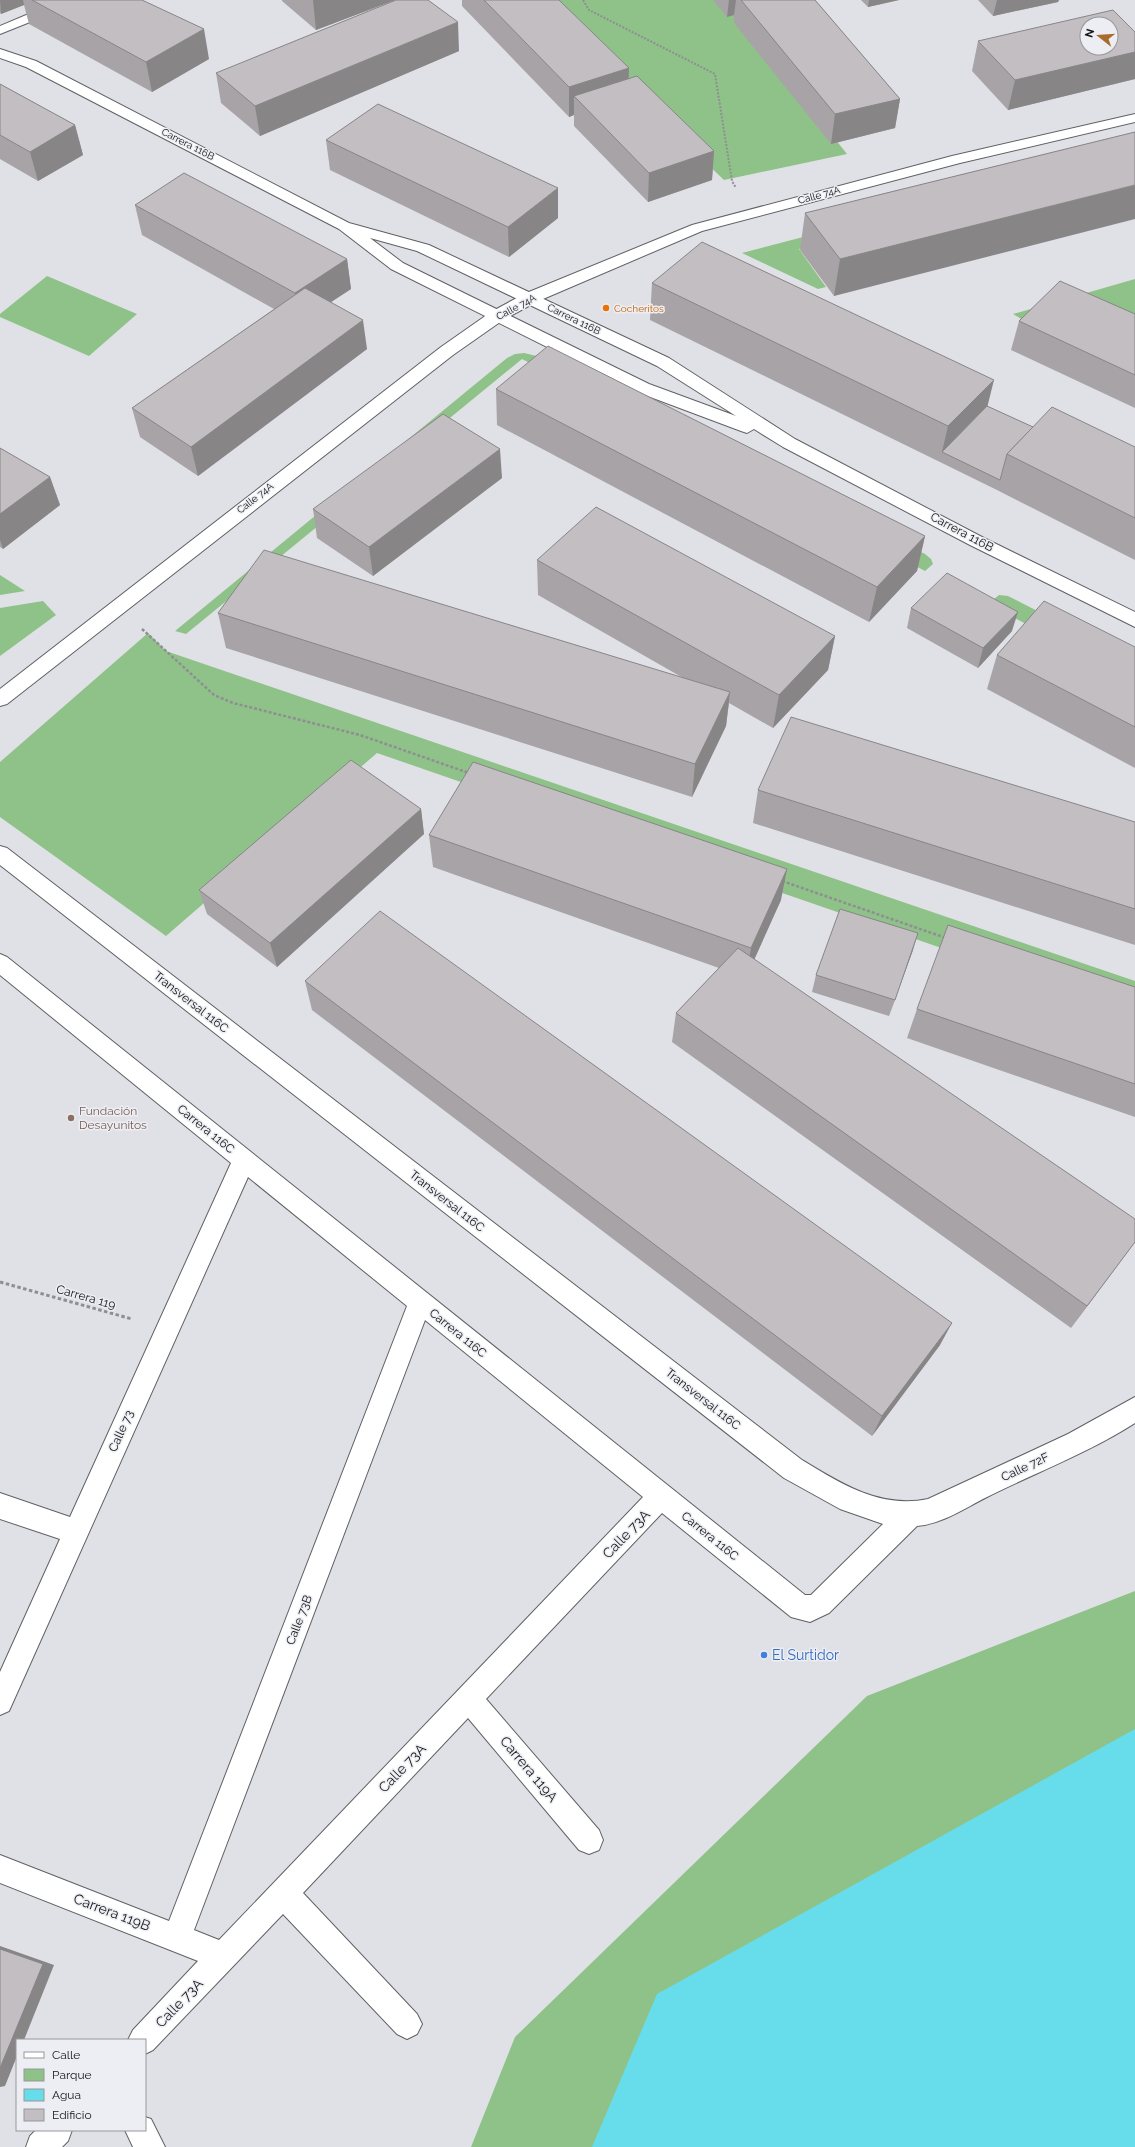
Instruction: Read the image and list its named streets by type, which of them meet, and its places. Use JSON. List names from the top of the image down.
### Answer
{
  "streets": {
    "street": [
      "Carrera 116B",
      "Calle 74A",
      "Transversal 116C",
      "Carrera 116C",
      "Calle 73",
      "Calle 72F",
      "Calle 73A",
      "Calle 73B",
      "Carrera 119A",
      "Carrera 119B"
    ],
    "path": ["Carrera 119"]
  },
  "crossings": [
    ["Carrera 116B", "Calle 74A"],
    ["Transversal 116C", "Carrera 116C"],
    ["Transversal 116C", "Calle 72F"],
    ["Carrera 116C", "Calle 73"],
    ["Carrera 116C", "Calle 72F"],
    ["Carrera 116C", "Calle 73A"],
    ["Carrera 116C", "Calle 73B"],
    ["Carrera 119", "Calle 73"],
    ["Calle 73A", "Carrera 119A"],
    ["Calle 73A", "Carrera 119B"],
    ["Calle 73B", "Carrera 119B"]
  ],
  "places": ["Cocheritos", "Fundación Desayunitos", "El Surtidor"],
  "legend": [
    "Calle",
    "Parque",
    "Agua",
    "Edificio"
  ],
  "north": "left"
}
